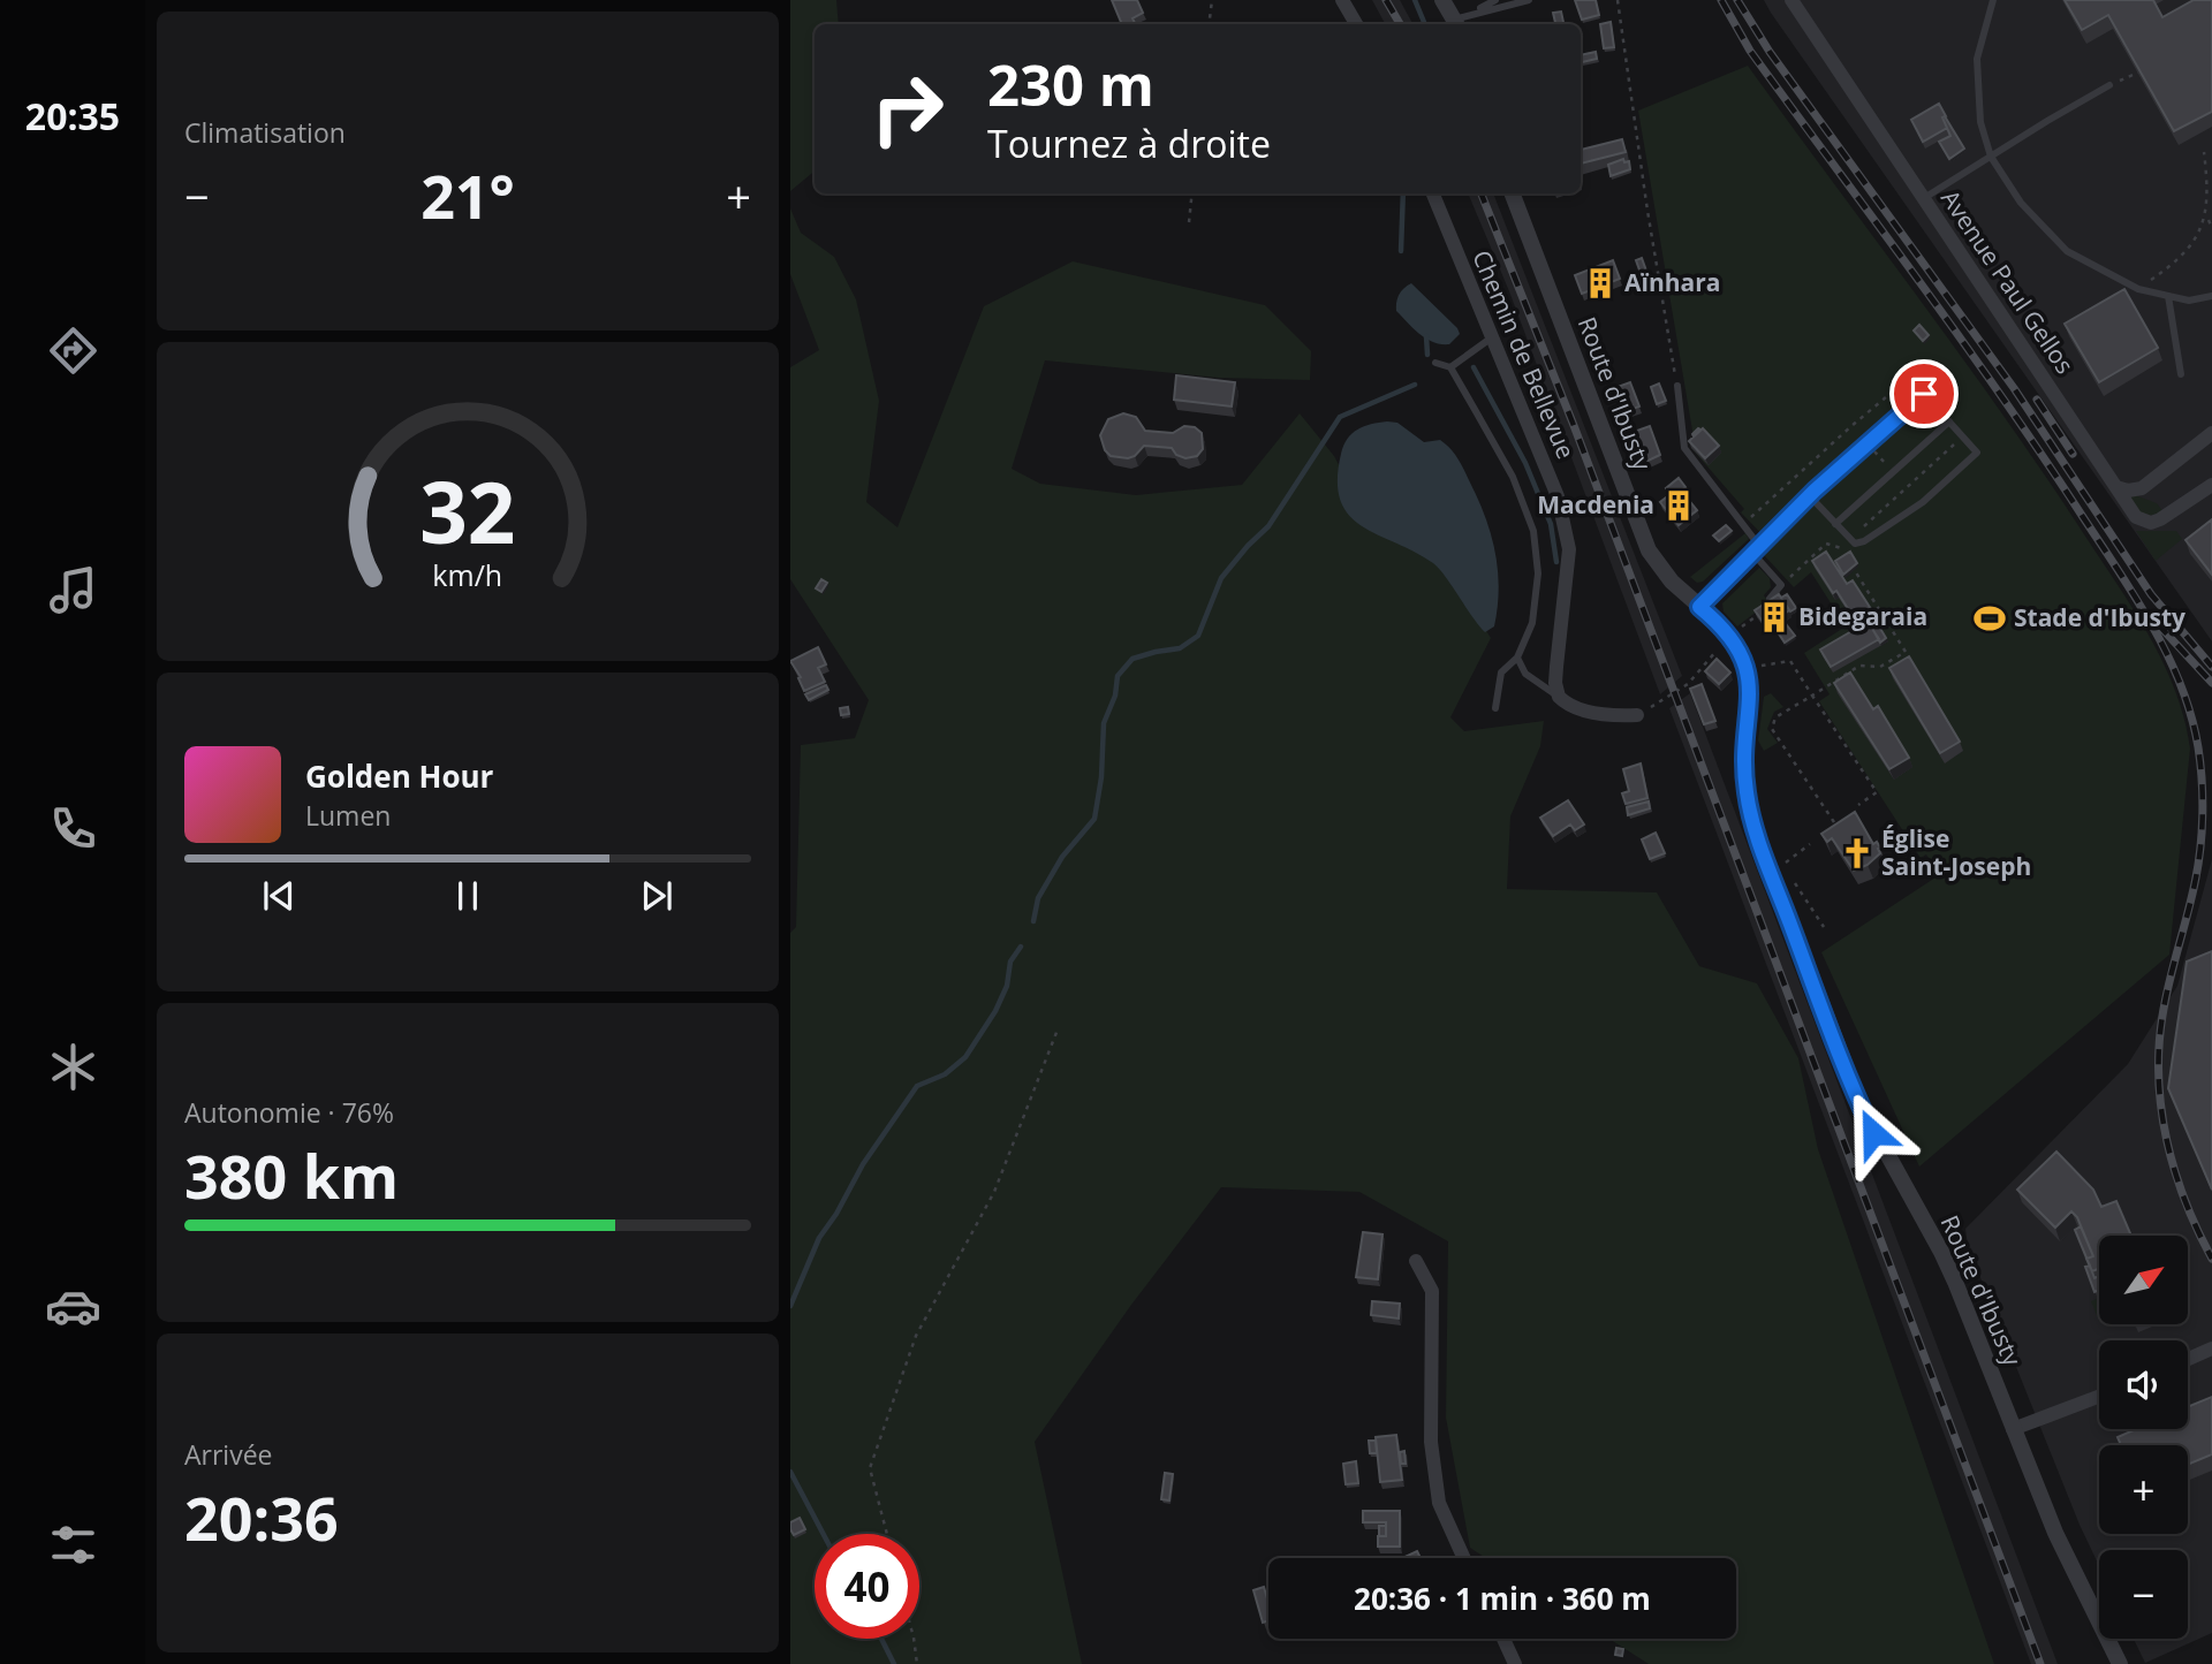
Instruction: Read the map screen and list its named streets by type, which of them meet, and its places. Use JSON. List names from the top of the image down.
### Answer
{
  "streets": {
    "street": ["Avenue Paul Gellos", "Chemin de Bellevue", "Route d'Ibusty"]
  },
  "places": {
    "building": ["Aïnhara", "Macdenia", "Bidegaraia"],
    "sports": ["Stade d'Ibusty"],
    "church": ["Église Saint-Joseph"]
  },
  "north": "top right",
  "page": {
    "tabs": "20:35",
    "tile": [
      "Climatisation",
      ["Autonomie · 76%", "380 km"],
      ["Arrivée", "20:36"]
    ],
    "turn": ["230 m", "Tournez à droite"],
    "heat": ["−", "21°", "+"],
    "song": ["Golden Hour", "Lumen"],
    "map_buttons": ["+", "−"],
    "limit": "40",
    "trip": "20:36 · 1 min · 360 m",
    "gauge": ["32", "km/h"]
  }
}
